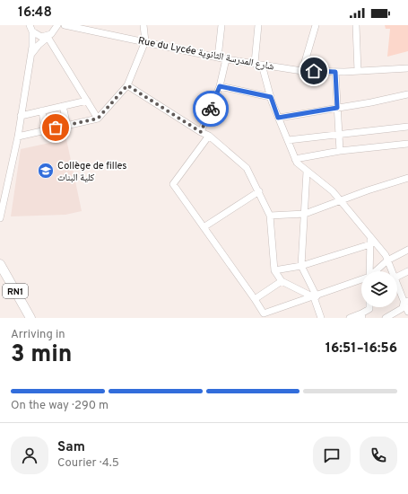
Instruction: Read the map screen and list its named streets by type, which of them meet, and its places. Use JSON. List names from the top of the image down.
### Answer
{
  "streets": {
    "highway": ["RN1"],
    "street": ["Rue du Lycée شارع المدرسة الثانوية"]
  },
  "places": {
    "school or university": ["Collège de filles كلية البنات"]
  },
  "page": {
    "status": "16:48",
    "heading": ["3 min", "Arriving in", "16:51–16:56"],
    "panel": ["Sam", "Courier · 4.5"],
    "bar": "On the way · 290 m"
  }
}
